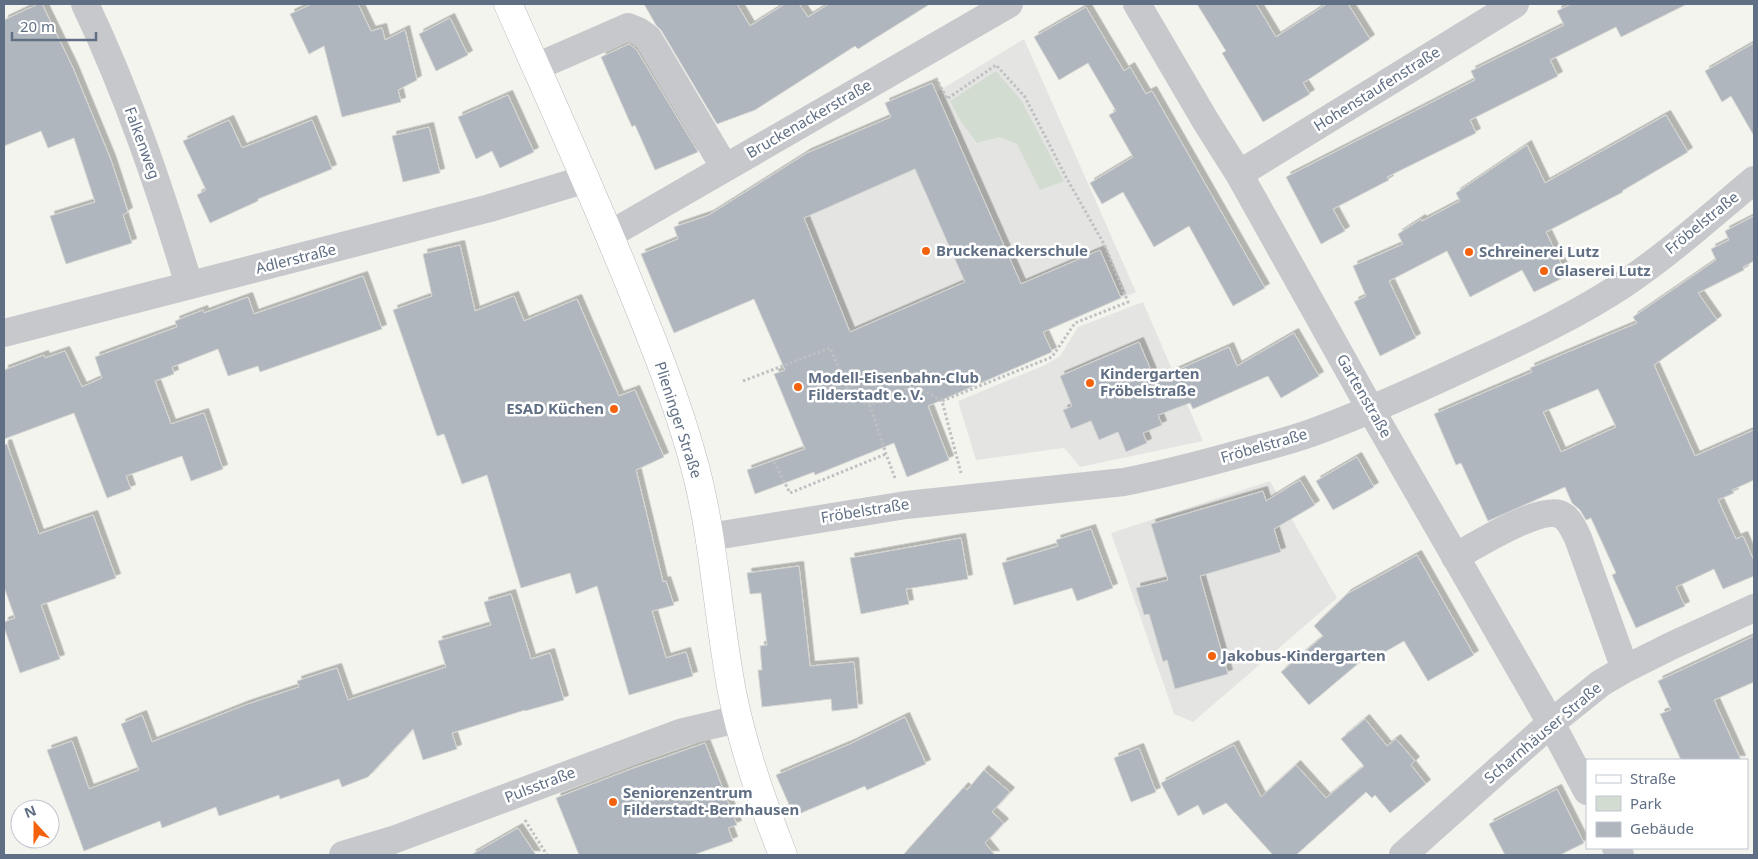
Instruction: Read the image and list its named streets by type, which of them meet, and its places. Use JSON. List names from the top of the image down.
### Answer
{
  "streets": {
    "main road": ["Plieninger Straße"],
    "street": [
      "Hohenstaufenstraße",
      "Bruckenackerstraße",
      "Falkenweg",
      "Fröbelstraße",
      "Adlerstraße",
      "Gartenstraße",
      "Scharnhäuser Straße",
      "Pulsstraße"
    ]
  },
  "crossings": [
    ["Hohenstaufenstraße", "Gartenstraße"],
    ["Bruckenackerstraße", "Plieninger Straße"],
    ["Falkenweg", "Adlerstraße"],
    ["Fröbelstraße", "Gartenstraße"],
    ["Fröbelstraße", "Plieninger Straße"],
    ["Adlerstraße", "Plieninger Straße"],
    ["Gartenstraße", "Scharnhäuser Straße"],
    ["Plieninger Straße", "Pulsstraße"]
  ],
  "places": [
    "Bruckenackerschule",
    "Schreinerei Lutz",
    "Glaserei Lutz",
    "Kindergarten Fröbelstraße",
    "Modell-Eisenbahn-Club Filderstadt e. V.",
    "ESAD Küchen",
    "Jakobus-Kindergarten",
    "Seniorenzentrum Filderstadt-Bernhausen"
  ],
  "legend": ["Straße", "Park", "Gebäude"],
  "scale_bar": "20 m",
  "north": "top"
}
